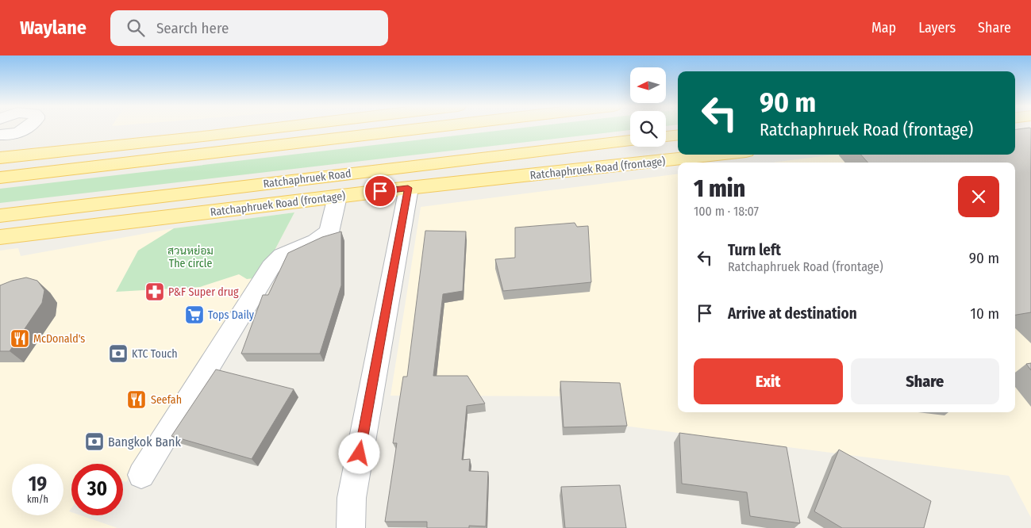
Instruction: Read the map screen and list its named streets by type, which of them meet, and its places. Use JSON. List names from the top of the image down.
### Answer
{
  "streets": {
    "main road": ["Ratchaphruek Road (frontage)", "Ratchaphruek Road"]
  },
  "parks": ["สวนหย่อม The circle"],
  "places": {
    "pharmacy": ["P&F Super drug"],
    "supermarket": ["Tops Daily"],
    "restaurant": ["McDonald's", "Seefah"],
    "bank": ["KTC Touch", "Bangkok Bank"]
  },
  "north": "left",
  "page": {
    "header": "Waylane",
    "search": "Search here",
    "nav": ["Map", "Layers", "Share"],
    "turn": ["90 m", "Ratchaphruek Road (frontage)"],
    "heading": ["1 min", "100 m · 18:07"],
    "list": [
      {
        "name": "Turn left",
        "note": "Ratchaphruek Road (frontage)",
        "value": "90 m"
      },
      {
        "name": "Arrive at destination",
        "value": "10 m"
      }
    ],
    "buttons": ["Exit", "Share"],
    "speed": "19 km/h",
    "limit": "30"
  }
}
